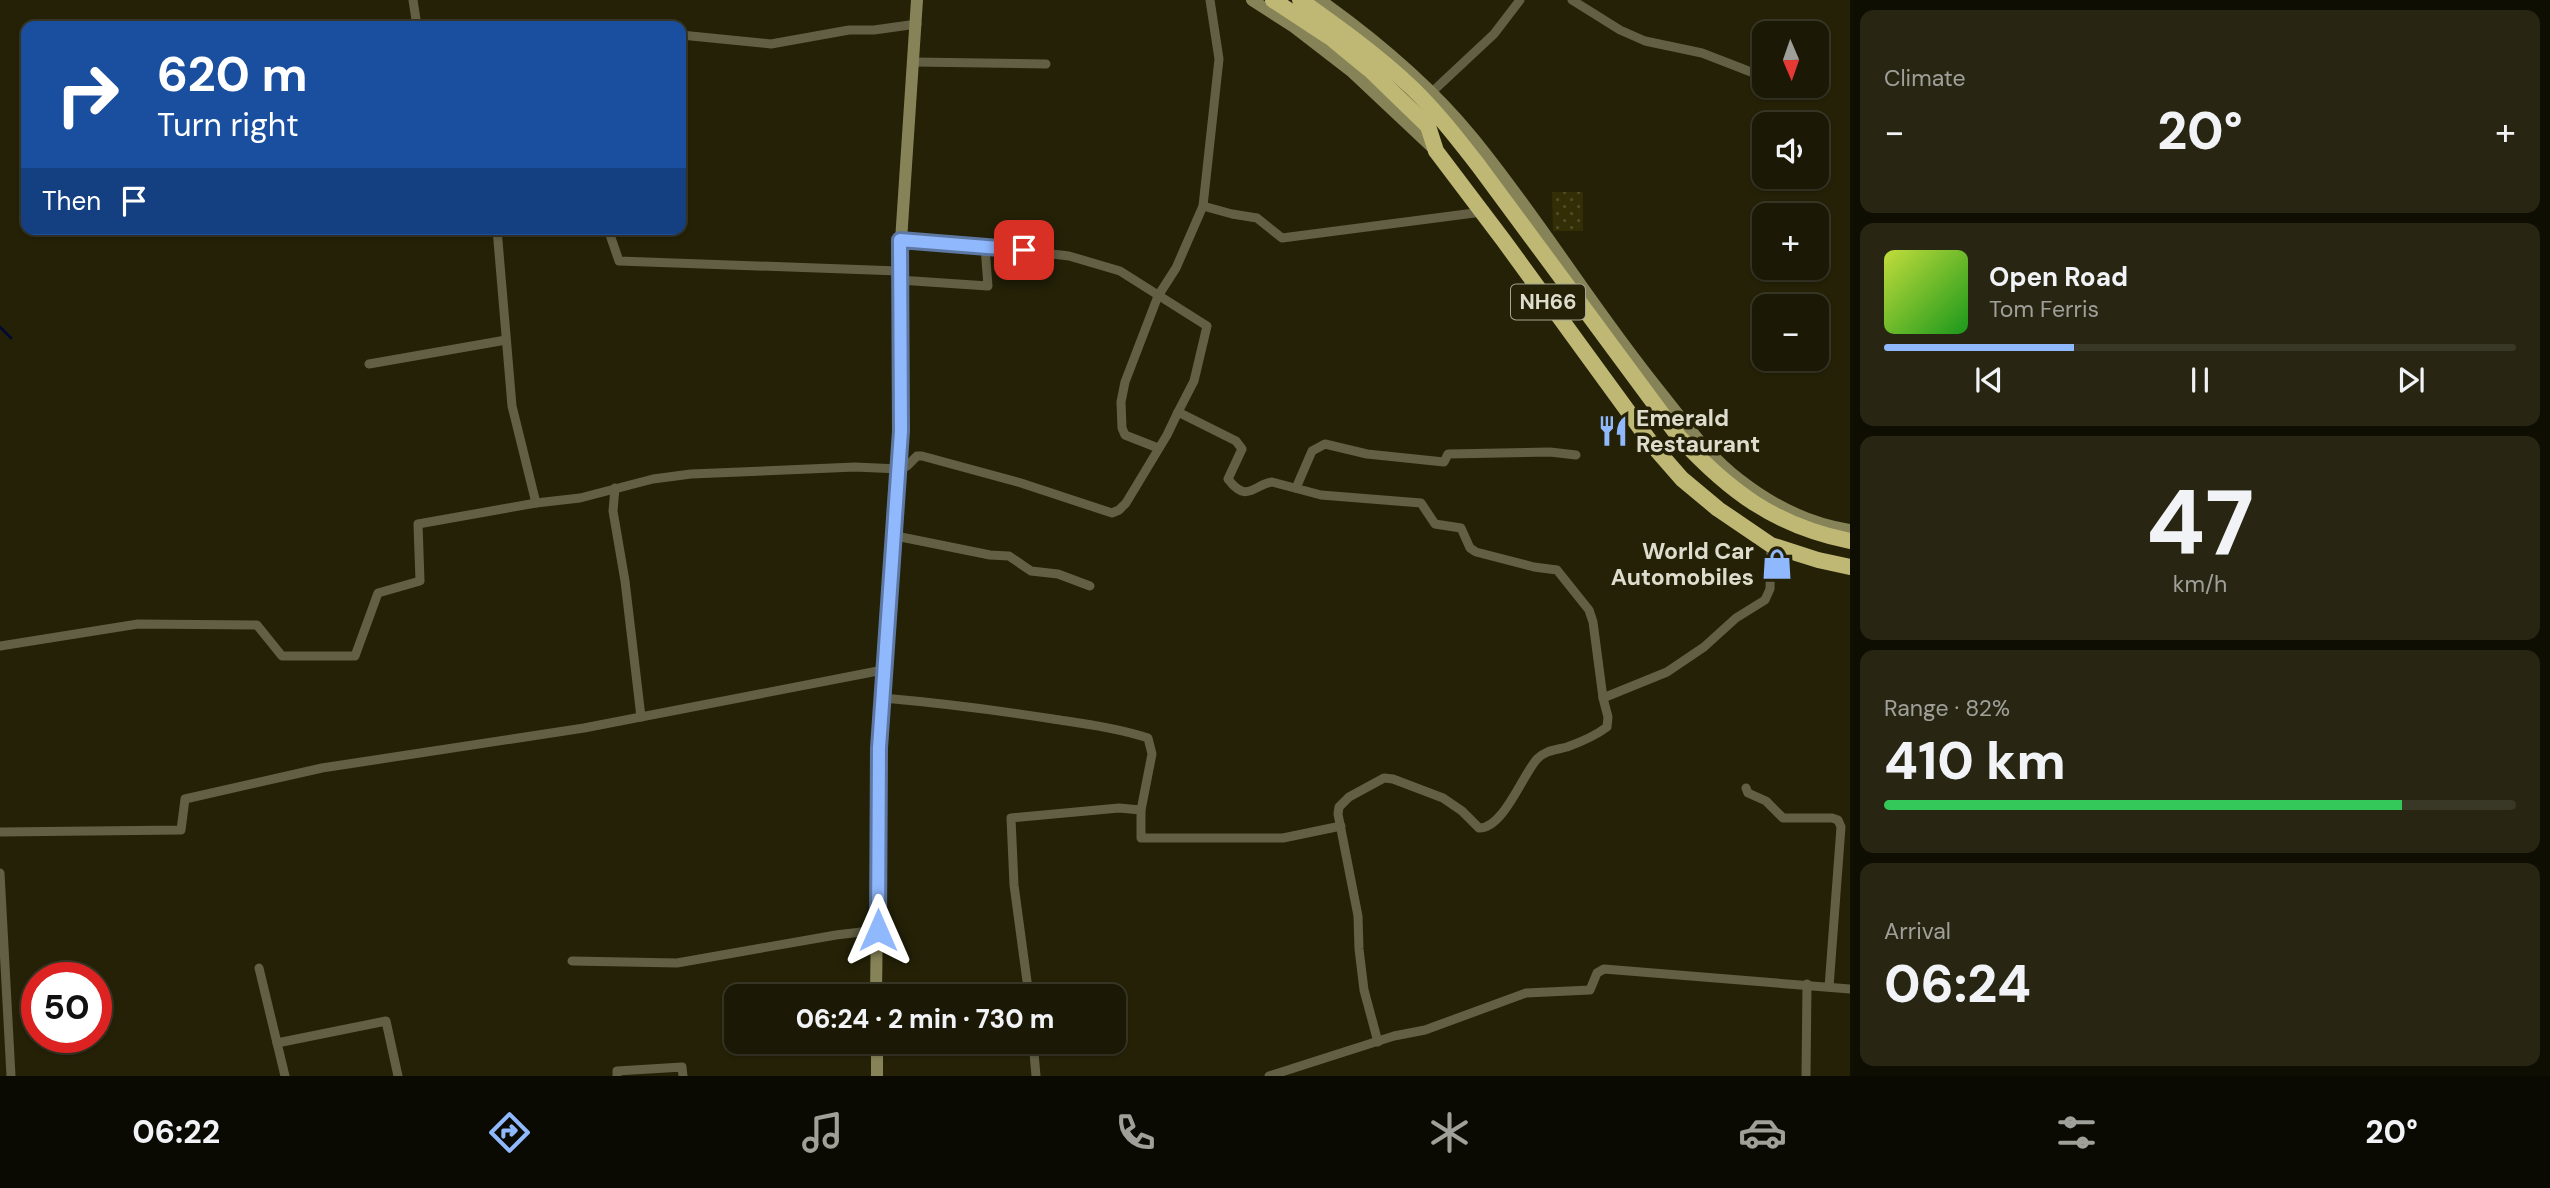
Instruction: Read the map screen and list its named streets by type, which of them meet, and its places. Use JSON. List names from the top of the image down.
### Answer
{
  "streets": {
    "highway": ["NH66"]
  },
  "places": {
    "restaurant": ["Emerald Restaurant"],
    "shop": ["World Car Automobiles"]
  },
  "north": "bottom",
  "page": {
    "tile": [
      "Climate",
      ["47", "km/h"],
      ["Range · 82%", "410 km"],
      ["Arrival", "06:24"]
    ],
    "map_buttons": ["+", "−"],
    "turn": ["620 m", "Turn right"],
    "heat": ["−", "20°", "+"],
    "then": "Then",
    "song": ["Open Road", "Tom Ferris"],
    "limit": "50",
    "trip": "06:24 · 2 min · 730 m",
    "tabs": ["06:22", "20°"]
  }
}
